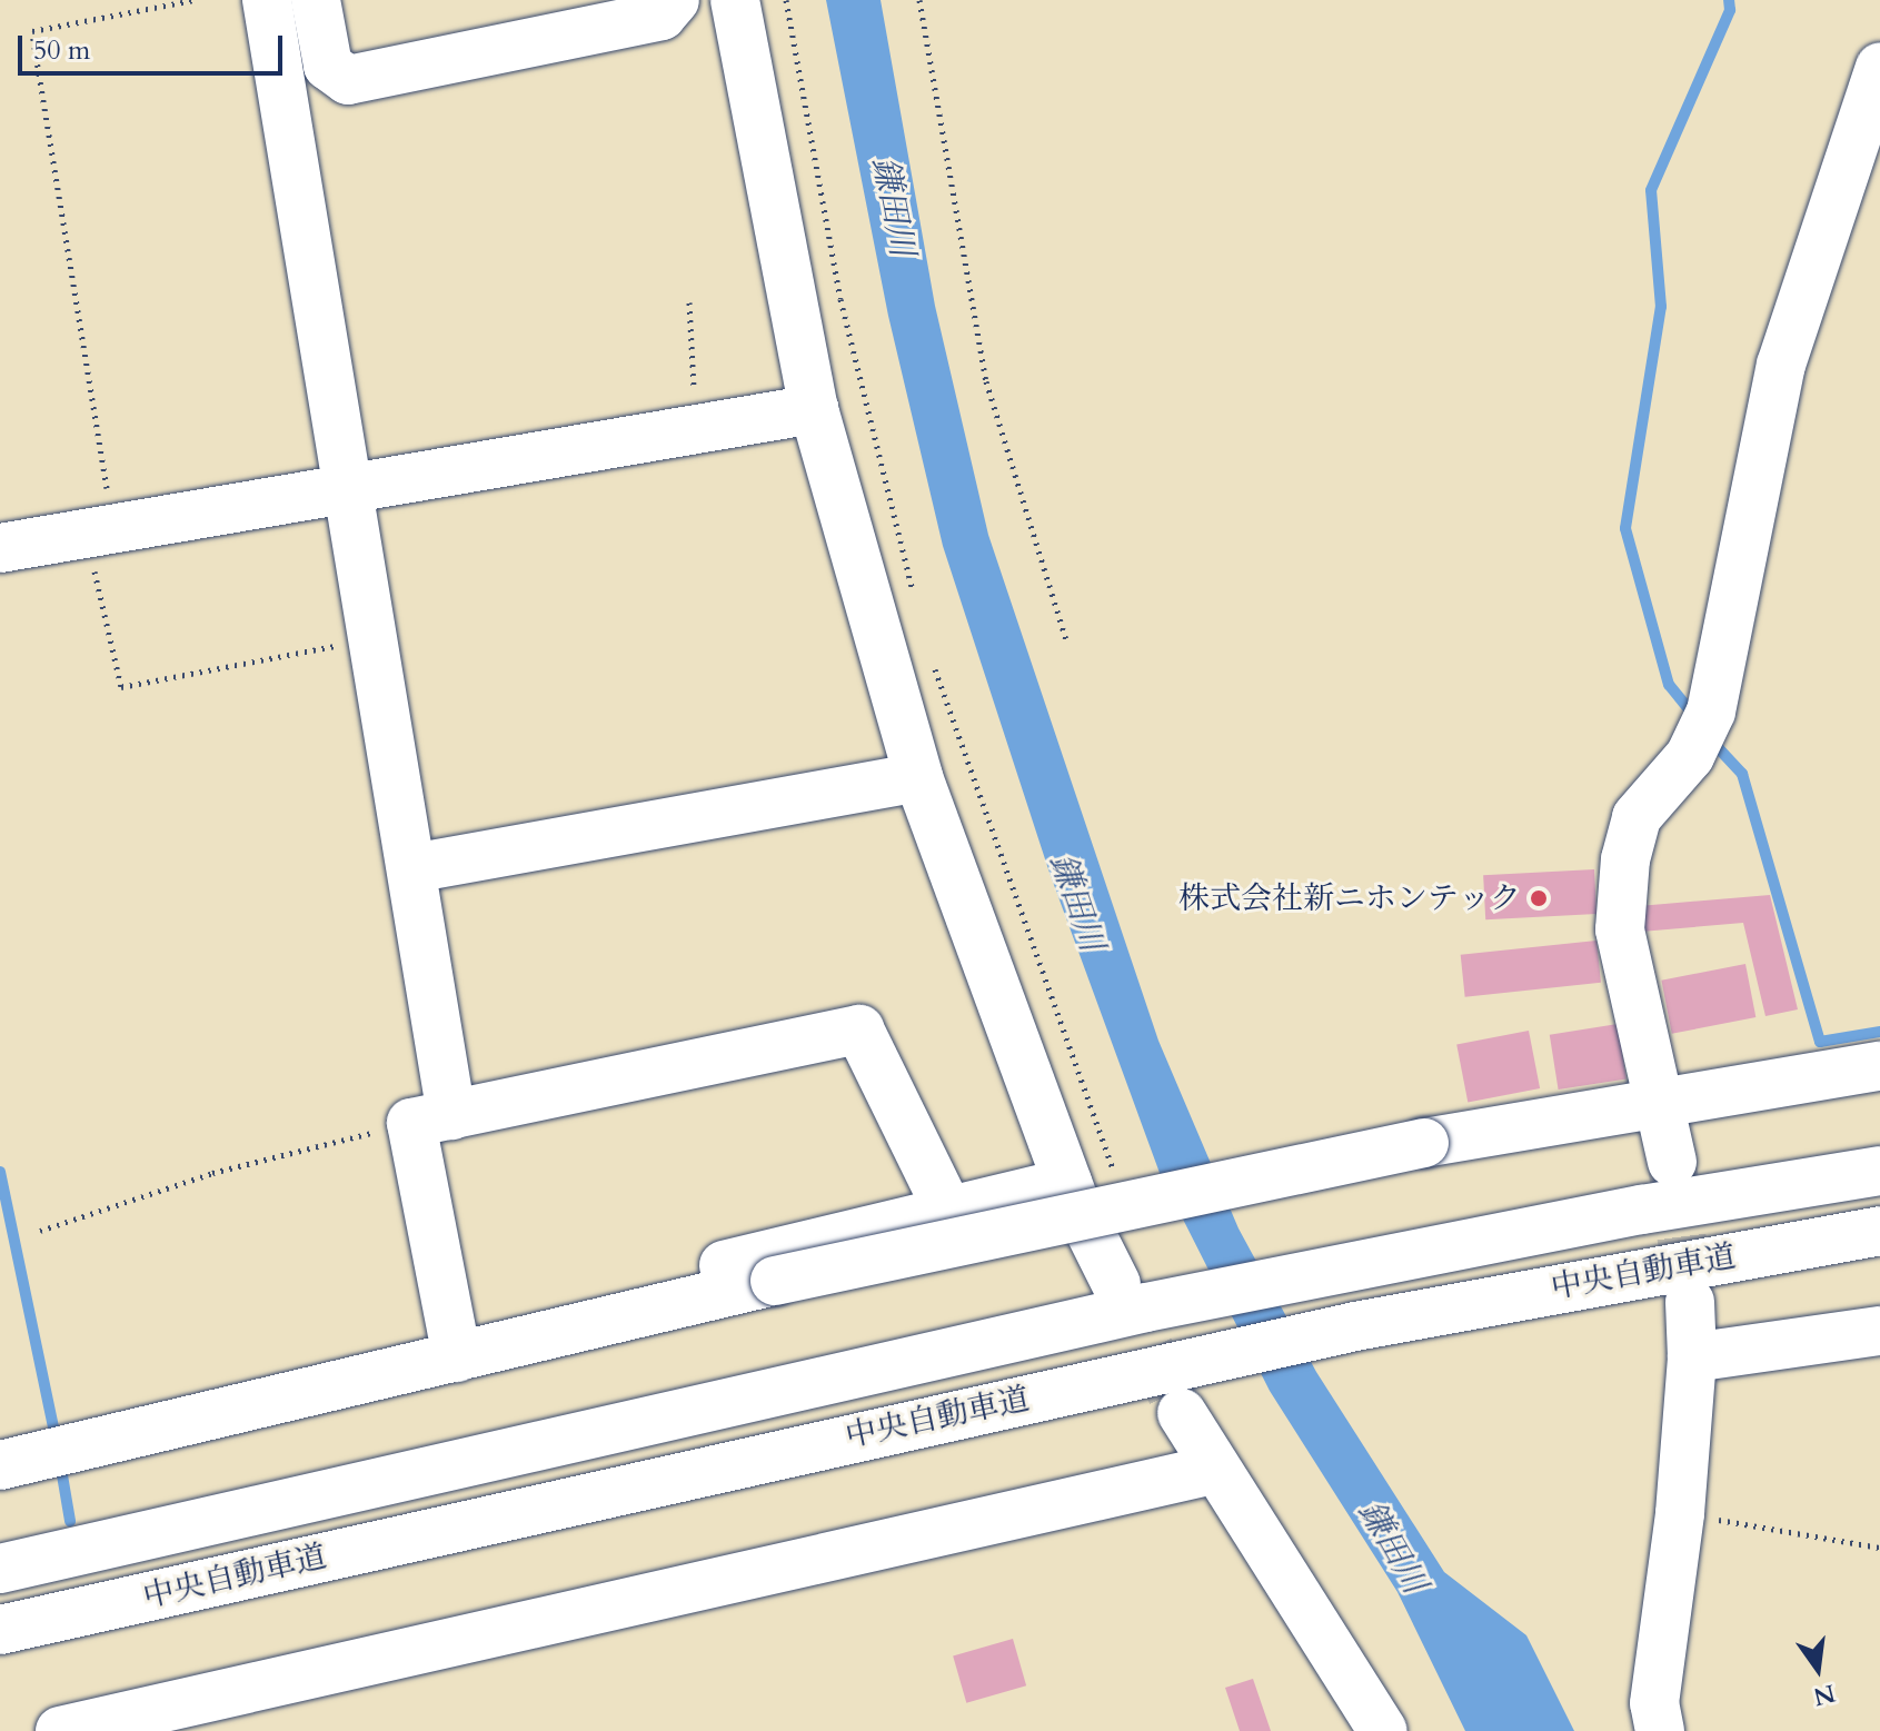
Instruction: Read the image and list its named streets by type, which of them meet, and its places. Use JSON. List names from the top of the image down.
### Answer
{
  "streets": {
    "main road": ["中央自動車道"]
  },
  "water": ["鎌田川"],
  "places": ["株式会社新ニホンテック"],
  "scale_bar": "50 m",
  "north": "bottom"
}
